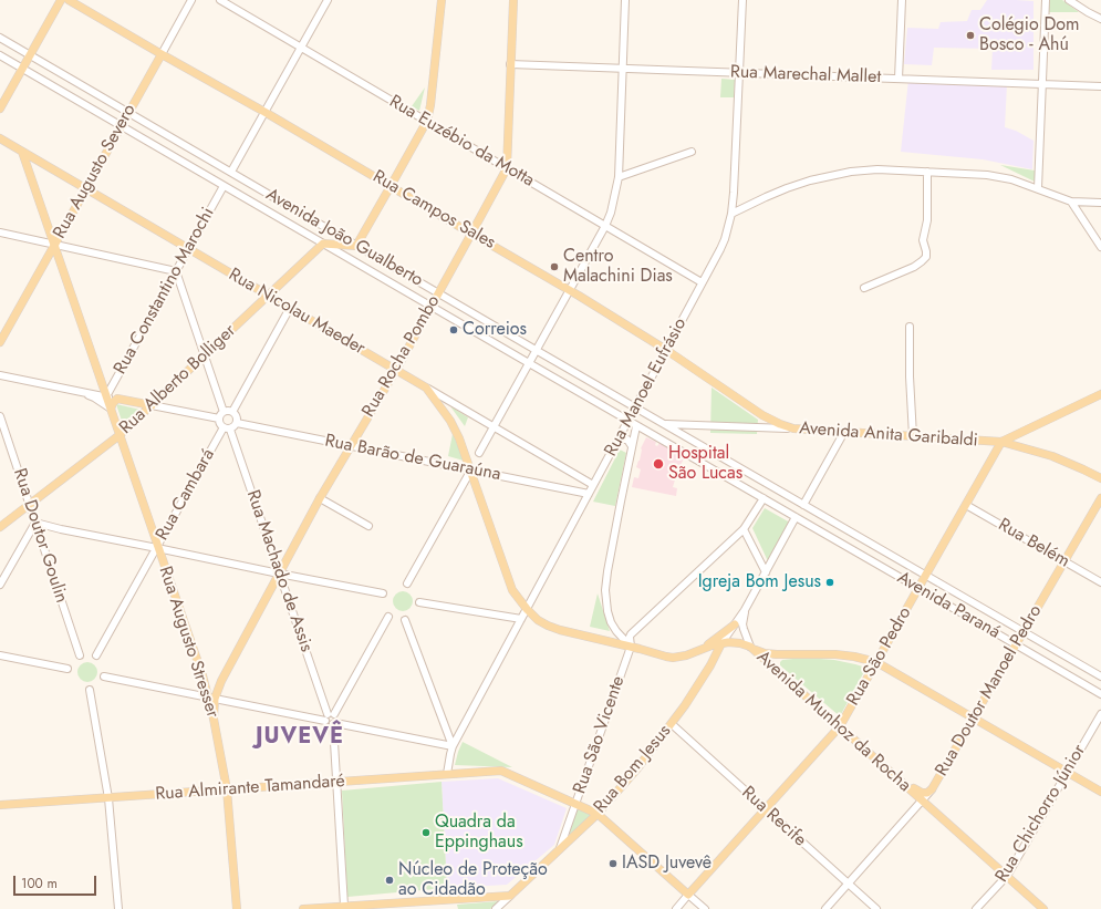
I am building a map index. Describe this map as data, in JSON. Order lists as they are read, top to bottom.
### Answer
{
  "streets": {
    "main road": [
      "Rua Augusto Severo",
      "Rua Campos Sales",
      "Rua Nicolau Maeder",
      "Rua Rocha Pombo",
      "Rua Alberto Bolliger",
      "Avenida Anita Garibaldi",
      "Rua Augusto Stresser",
      "Rua São Pedro",
      "Rua Doutor Manoel Pedro",
      "Avenida Munhoz da Rocha",
      "Rua Bom Jesus",
      "Rua Almirante Tamandaré"
    ],
    "street": [
      "Rua Marechal Mallet",
      "Rua Euzébio da Motta",
      "Avenida João Gualberto",
      "Rua Constantino Marochi",
      "Rua Manoel Eufrásio",
      "Rua Barão de Guaraúna",
      "Rua Cambará",
      "Rua Doutor Goulin",
      "Rua Belém",
      "Rua Machado de Assis",
      "Avenida Paraná",
      "Rua São Vicente",
      "Rua Chichorro Júnior",
      "Rua Recife"
    ]
  },
  "crossings": [
    ["Rua Marechal Mallet", "Rua Rocha Pombo"],
    ["Rua Marechal Mallet", "Rua Manoel Eufrásio"],
    ["Rua Euzébio da Motta", "Rua Rocha Pombo"],
    ["Rua Euzébio da Motta", "Rua Manoel Eufrásio"],
    ["Rua Augusto Severo", "Rua Campos Sales"],
    ["Rua Augusto Severo", "Avenida João Gualberto"],
    ["Rua Augusto Severo", "Rua Nicolau Maeder"],
    ["Rua Augusto Severo", "Rua Augusto Stresser"],
    ["Rua Campos Sales", "Rua Rocha Pombo"],
    ["Rua Campos Sales", "Rua Manoel Eufrásio"],
    ["Rua Campos Sales", "Avenida Anita Garibaldi"],
    ["Avenida João Gualberto", "Rua Constantino Marochi"],
    ["Avenida João Gualberto", "Rua Rocha Pombo"],
    ["Avenida João Gualberto", "Rua Alberto Bolliger"],
    ["Avenida João Gualberto", "Rua Manoel Eufrásio"],
    ["Avenida João Gualberto", "Avenida Anita Garibaldi"],
    ["Avenida João Gualberto", "Avenida Paraná"],
    ["Avenida João Gualberto", "Rua São Vicente"],
    ["Avenida João Gualberto", "Rua Bom Jesus"],
    ["Rua Constantino Marochi", "Rua Nicolau Maeder"],
    ["Rua Constantino Marochi", "Rua Augusto Stresser"],
    ["Rua Nicolau Maeder", "Rua Rocha Pombo"],
    ["Rua Nicolau Maeder", "Rua Alberto Bolliger"],
    ["Rua Nicolau Maeder", "Rua Manoel Eufrásio"],
    ["Rua Nicolau Maeder", "Rua Augusto Stresser"],
    ["Rua Nicolau Maeder", "Avenida Munhoz da Rocha"],
    ["Rua Rocha Pombo", "Rua Barão de Guaraúna"],
    ["Rua Rocha Pombo", "Rua Machado de Assis"],
    ["Rua Rocha Pombo", "Rua Augusto Stresser"],
    ["Rua Alberto Bolliger", "Rua Doutor Goulin"],
    ["Rua Alberto Bolliger", "Rua Augusto Stresser"],
    ["Rua Manoel Eufrásio", "Rua Barão de Guaraúna"],
    ["Rua Manoel Eufrásio", "Avenida Munhoz da Rocha"],
    ["Rua Manoel Eufrásio", "Rua Almirante Tamandaré"],
    ["Avenida Anita Garibaldi", "Rua São Pedro"],
    ["Rua Barão de Guaraúna", "Rua Cambará"],
    ["Rua Barão de Guaraúna", "Rua Machado de Assis"],
    ["Rua Barão de Guaraúna", "Avenida Munhoz da Rocha"],
    ["Rua Cambará", "Rua Machado de Assis"],
    ["Rua Cambará", "Rua Augusto Stresser"],
    ["Rua Belém", "Rua São Pedro"],
    ["Rua Belém", "Rua Doutor Manoel Pedro"],
    ["Avenida Paraná", "Rua São Pedro"],
    ["Avenida Paraná", "Rua Doutor Manoel Pedro"],
    ["Avenida Paraná", "Rua Bom Jesus"],
    ["Rua Augusto Stresser", "Rua Almirante Tamandaré"],
    ["Rua São Pedro", "Avenida Munhoz da Rocha"],
    ["Rua São Pedro", "Rua Recife"],
    ["Rua Doutor Manoel Pedro", "Avenida Munhoz da Rocha"],
    ["Rua Doutor Manoel Pedro", "Rua Recife"],
    ["Avenida Munhoz da Rocha", "Rua São Vicente"],
    ["Avenida Munhoz da Rocha", "Rua Bom Jesus"],
    ["Avenida Munhoz da Rocha", "Rua Chichorro Júnior"],
    ["Rua São Vicente", "Rua Bom Jesus"],
    ["Rua São Vicente", "Rua Almirante Tamandaré"],
    ["Rua Bom Jesus", "Rua Recife"]
  ],
  "districts": ["JUVEVÊ"],
  "places": [
    "Colégio Dom Bosco - Ahú",
    "Centro Malachini Dias",
    "Correios",
    "Hospital São Lucas",
    "Igreja Bom Jesus",
    "Quadra da Eppinghaus",
    "IASD Juvevê",
    "Núcleo de Proteção ao Cidadão"
  ],
  "scale_bar": "100 m"
}
